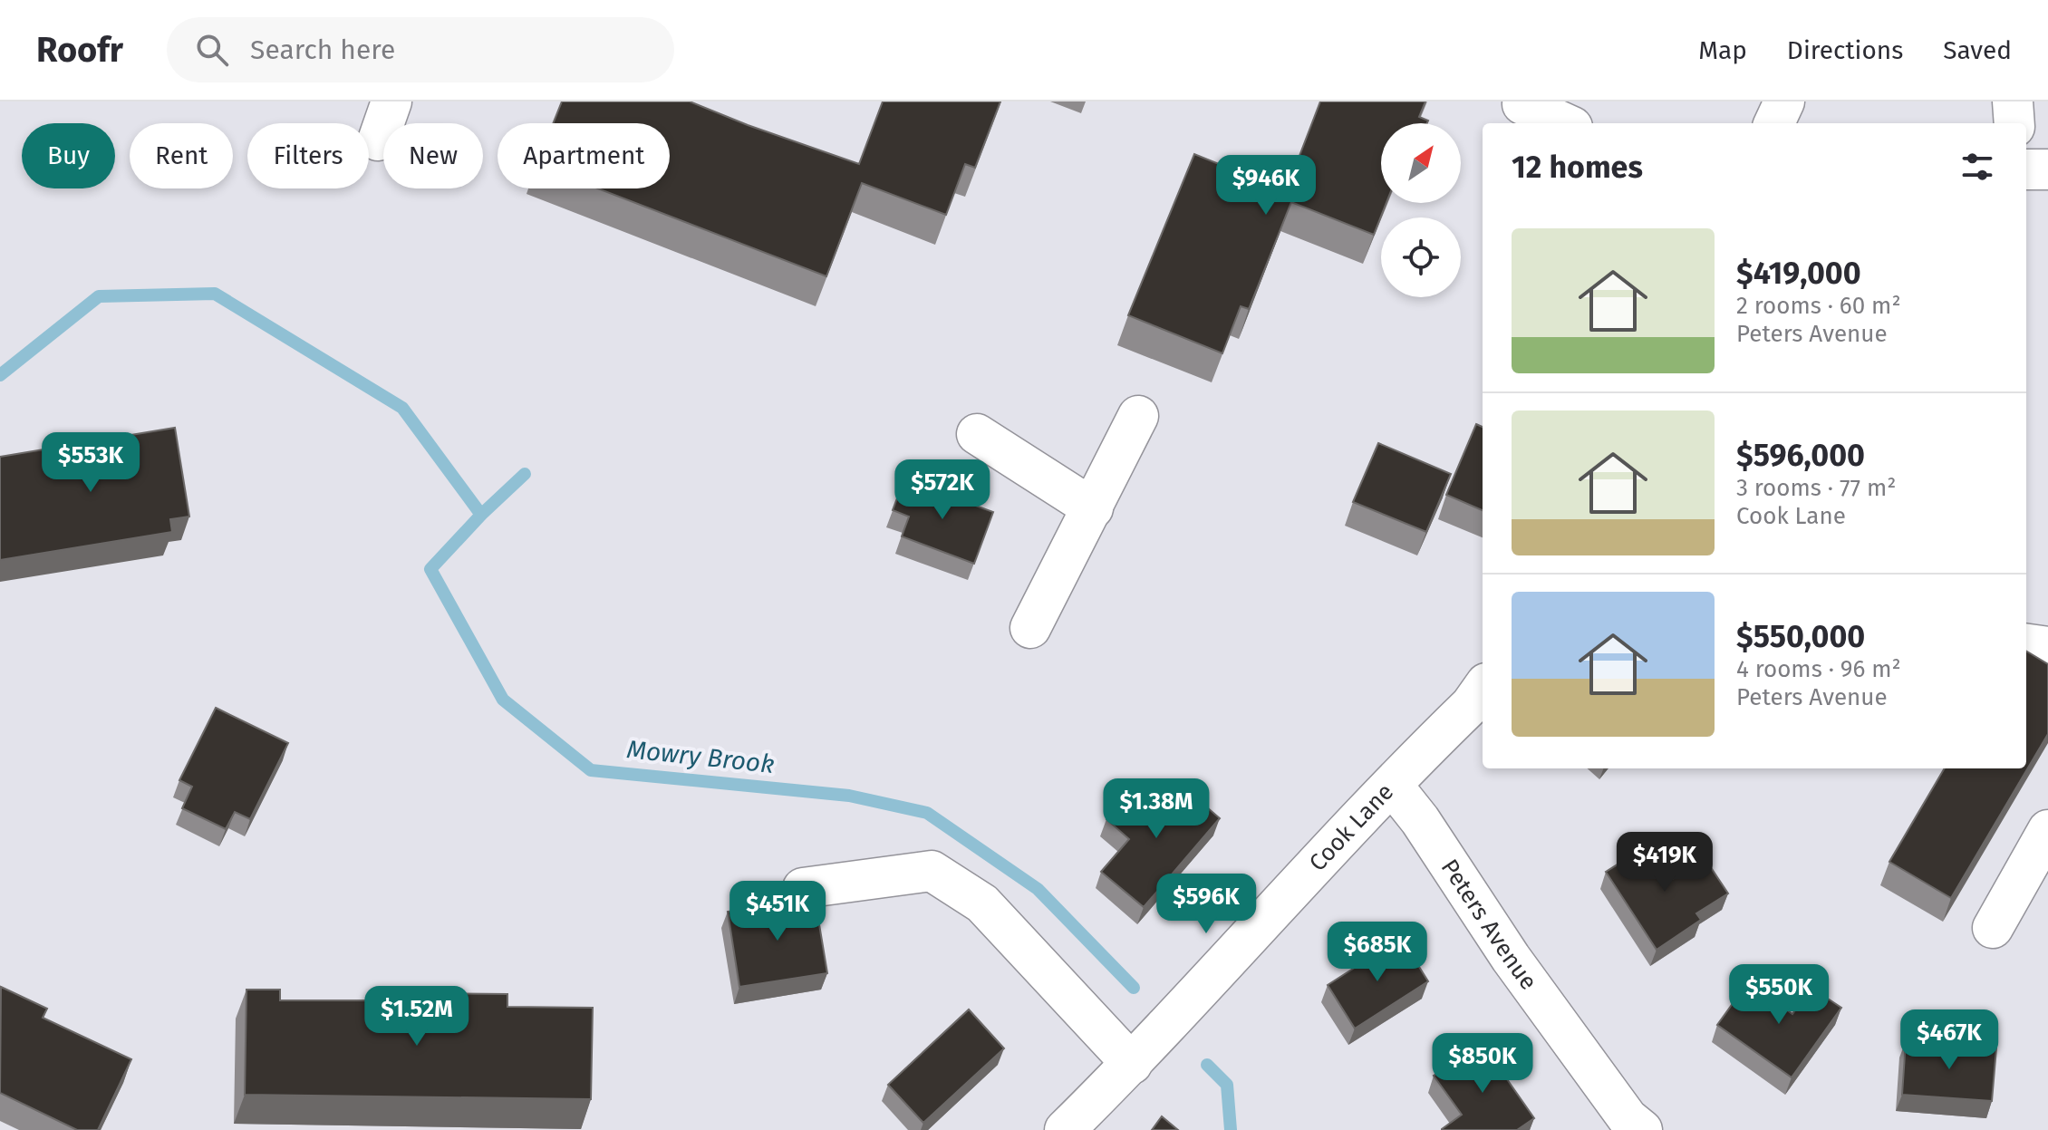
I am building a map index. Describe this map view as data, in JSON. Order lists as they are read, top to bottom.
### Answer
{
  "streets": {
    "street": ["Cook Lane", "Peters Avenue"]
  },
  "crossings": [
    ["Cook Lane", "Peters Avenue"]
  ],
  "water": ["Mowry Brook"],
  "north": "top right",
  "page": {
    "header": "Roofr",
    "search": "Search here",
    "nav": ["Map", "Directions", "Saved"],
    "chip": [
      "Buy",
      "Rent",
      "Filters",
      "New",
      "Apartment"
    ],
    "heading": "12 homes",
    "price": [
      "$946K",
      "$553K",
      "$572K",
      "$1.38M",
      "$419K",
      "$596K",
      "$451K",
      "$685K",
      "$550K",
      "$1.52M",
      "$467K",
      "$850K"
    ],
    "list": [
      {
        "name": "$419,000",
        "note": "2 rooms · 60 m² · Peters Avenue"
      },
      {
        "name": "$596,000",
        "note": "3 rooms · 77 m² · Cook Lane"
      },
      {
        "name": "$550,000",
        "note": "4 rooms · 96 m² · Peters Avenue"
      }
    ]
  }
}
